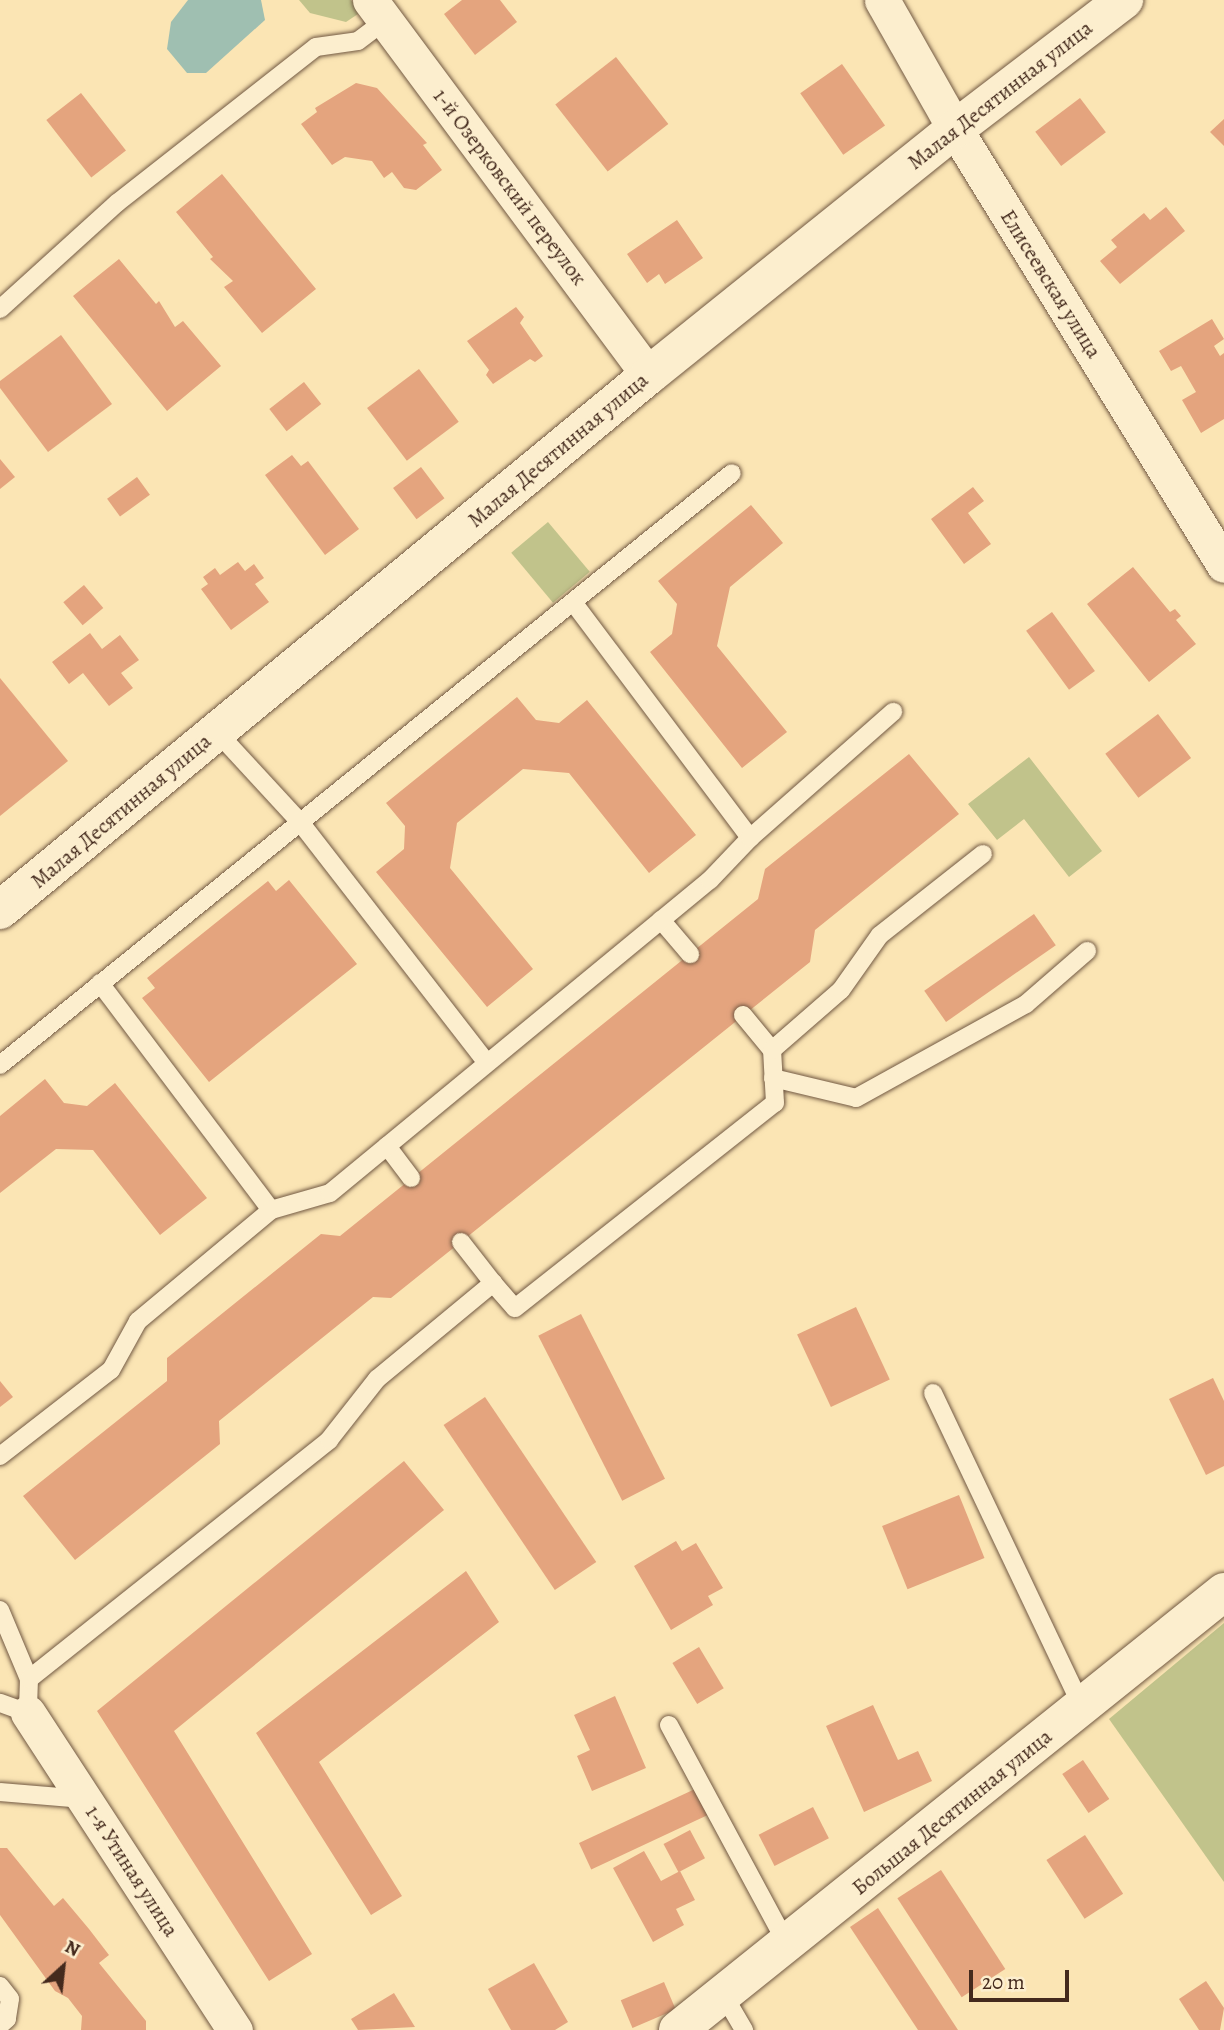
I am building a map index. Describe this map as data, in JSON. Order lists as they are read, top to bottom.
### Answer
{
  "streets": {
    "street": [
      "Малая Десятинная улица",
      "1-й Озерковский переулок",
      "Елисеевская улица",
      "Большая Десятинная улица",
      "1-я Утиная улица"
    ]
  },
  "crossings": [
    ["Малая Десятинная улица", "1-й Озерковский переулок"],
    ["Малая Десятинная улица", "Елисеевская улица"]
  ],
  "scale_bar": "20 m",
  "north": "top right"
}
